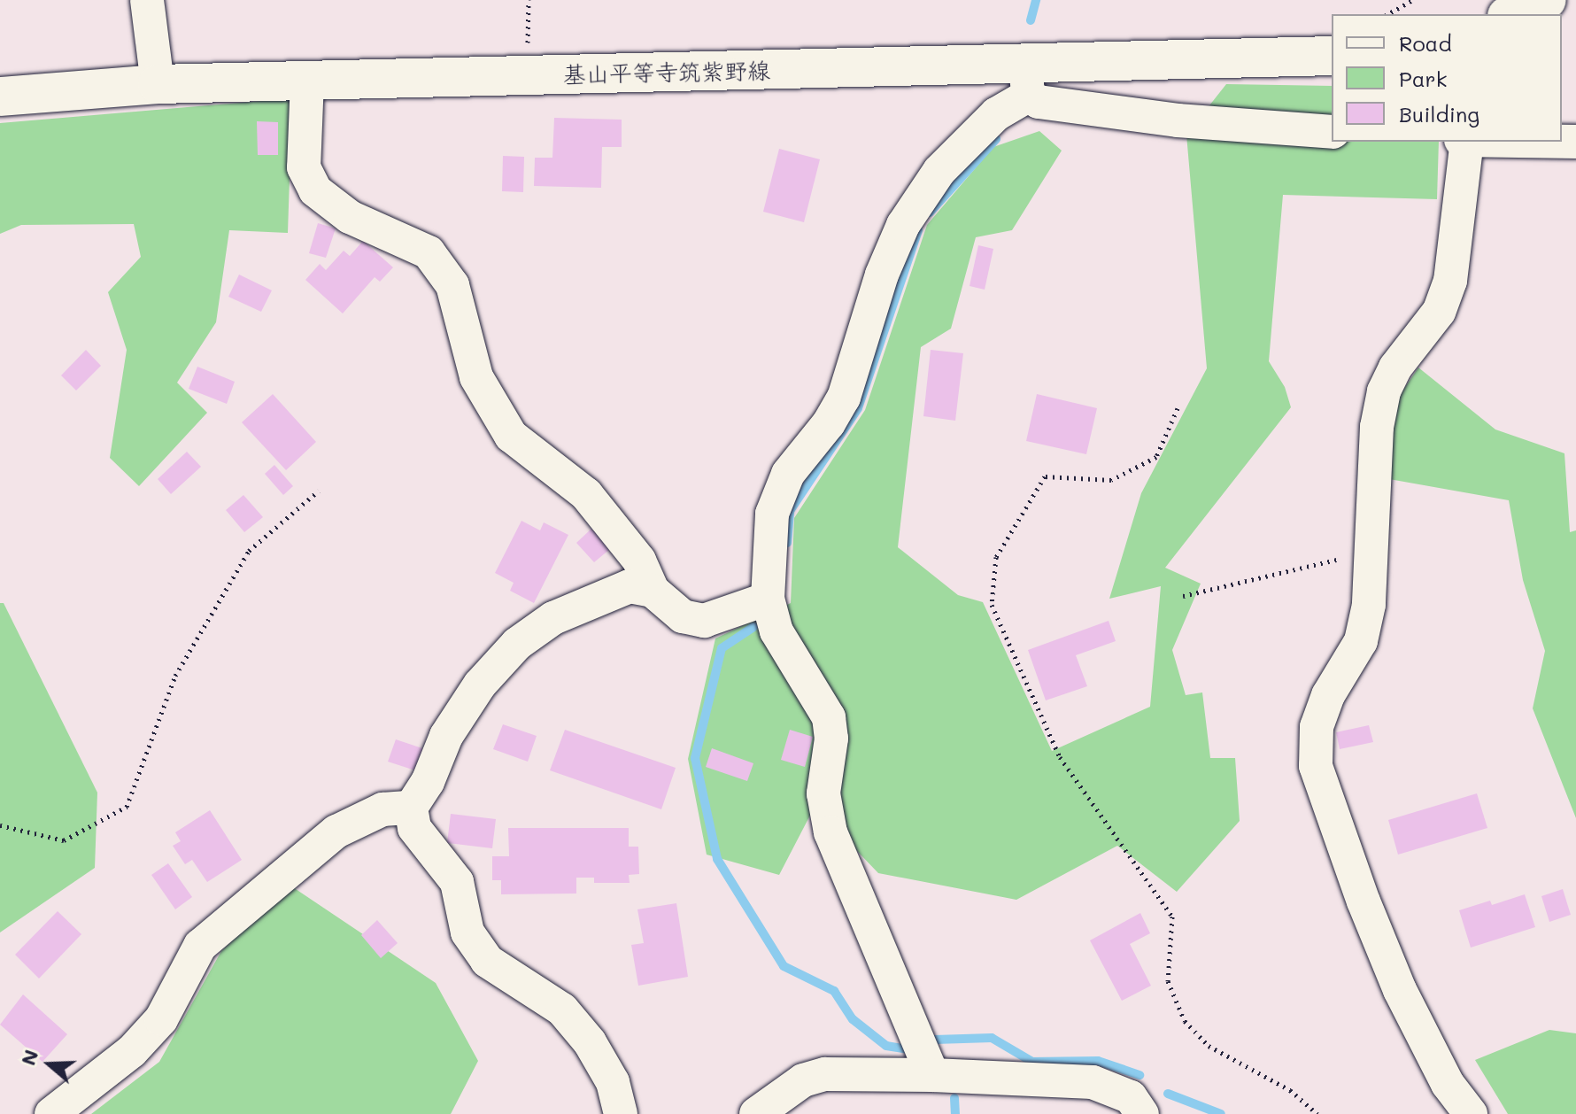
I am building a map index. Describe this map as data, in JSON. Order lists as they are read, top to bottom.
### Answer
{
  "streets": {
    "main road": ["基山平等寺筑紫野線"]
  },
  "legend": ["Road", "Park", "Building"],
  "north": "left"
}
